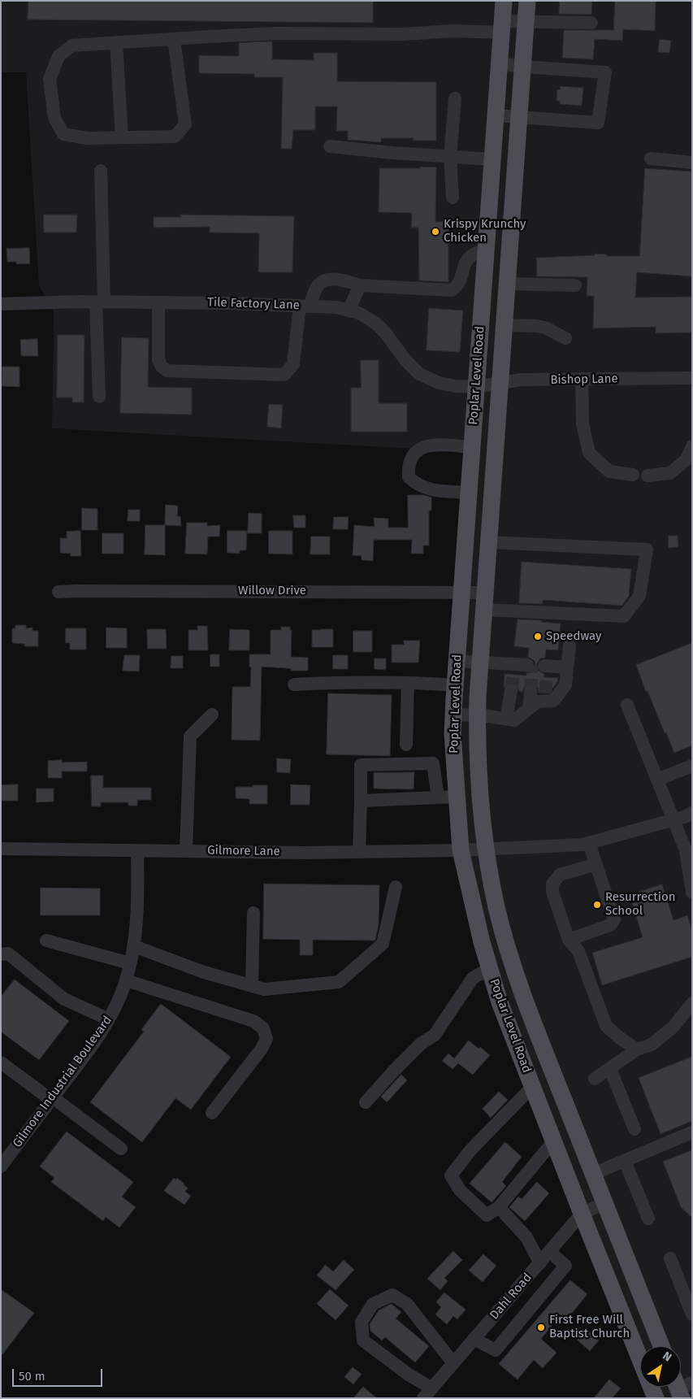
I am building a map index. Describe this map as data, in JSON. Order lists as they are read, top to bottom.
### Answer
{
  "streets": {
    "main road": ["Poplar Level Road"],
    "street": [
      "Tile Factory Lane",
      "Bishop Lane",
      "Willow Drive",
      "Gilmore Lane",
      "Gilmore Industrial Boulevard",
      "Dahl Road"
    ]
  },
  "crossings": [
    ["Tile Factory Lane", "Poplar Level Road"],
    ["Tile Factory Lane", "Bishop Lane"],
    ["Poplar Level Road", "Bishop Lane"],
    ["Poplar Level Road", "Willow Drive"],
    ["Poplar Level Road", "Gilmore Lane"],
    ["Poplar Level Road", "Dahl Road"],
    ["Gilmore Lane", "Gilmore Industrial Boulevard"]
  ],
  "places": [
    "Krispy Krunchy Chicken",
    "Speedway",
    "Resurrection School",
    "First Free Will Baptist Church"
  ],
  "scale_bar": "50 m",
  "north": "top right"
}
